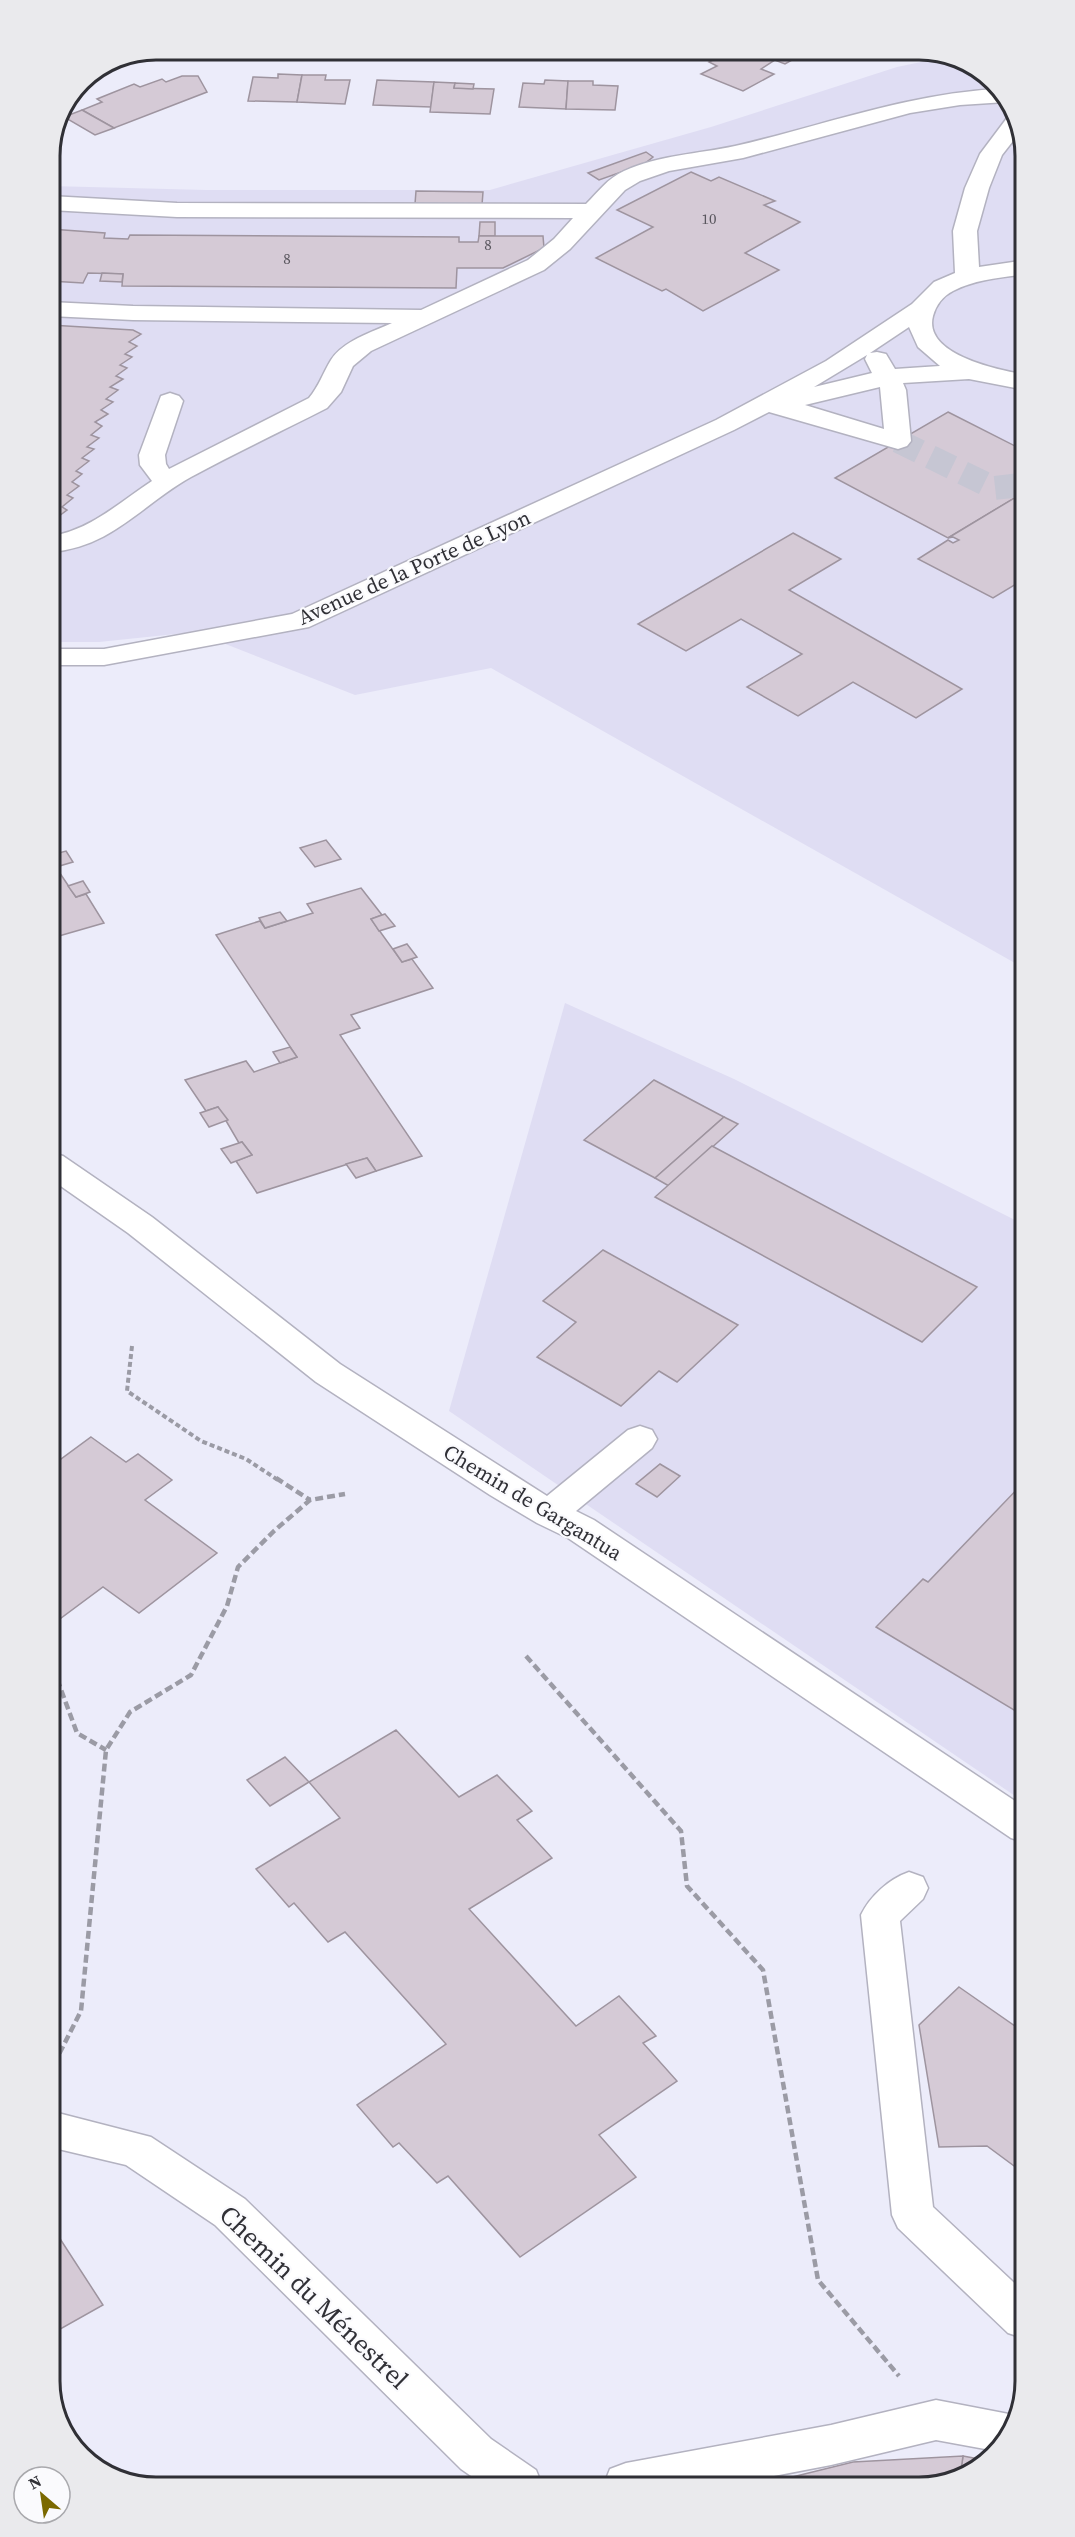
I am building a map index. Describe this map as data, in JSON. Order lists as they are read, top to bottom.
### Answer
{
  "streets": {
    "street": ["Avenue de la Porte de Lyon", "Chemin de Gargantua", "Chemin du Ménestrel"]
  },
  "house_numbers": ["10", "8", "8"],
  "north": "top left"
}
